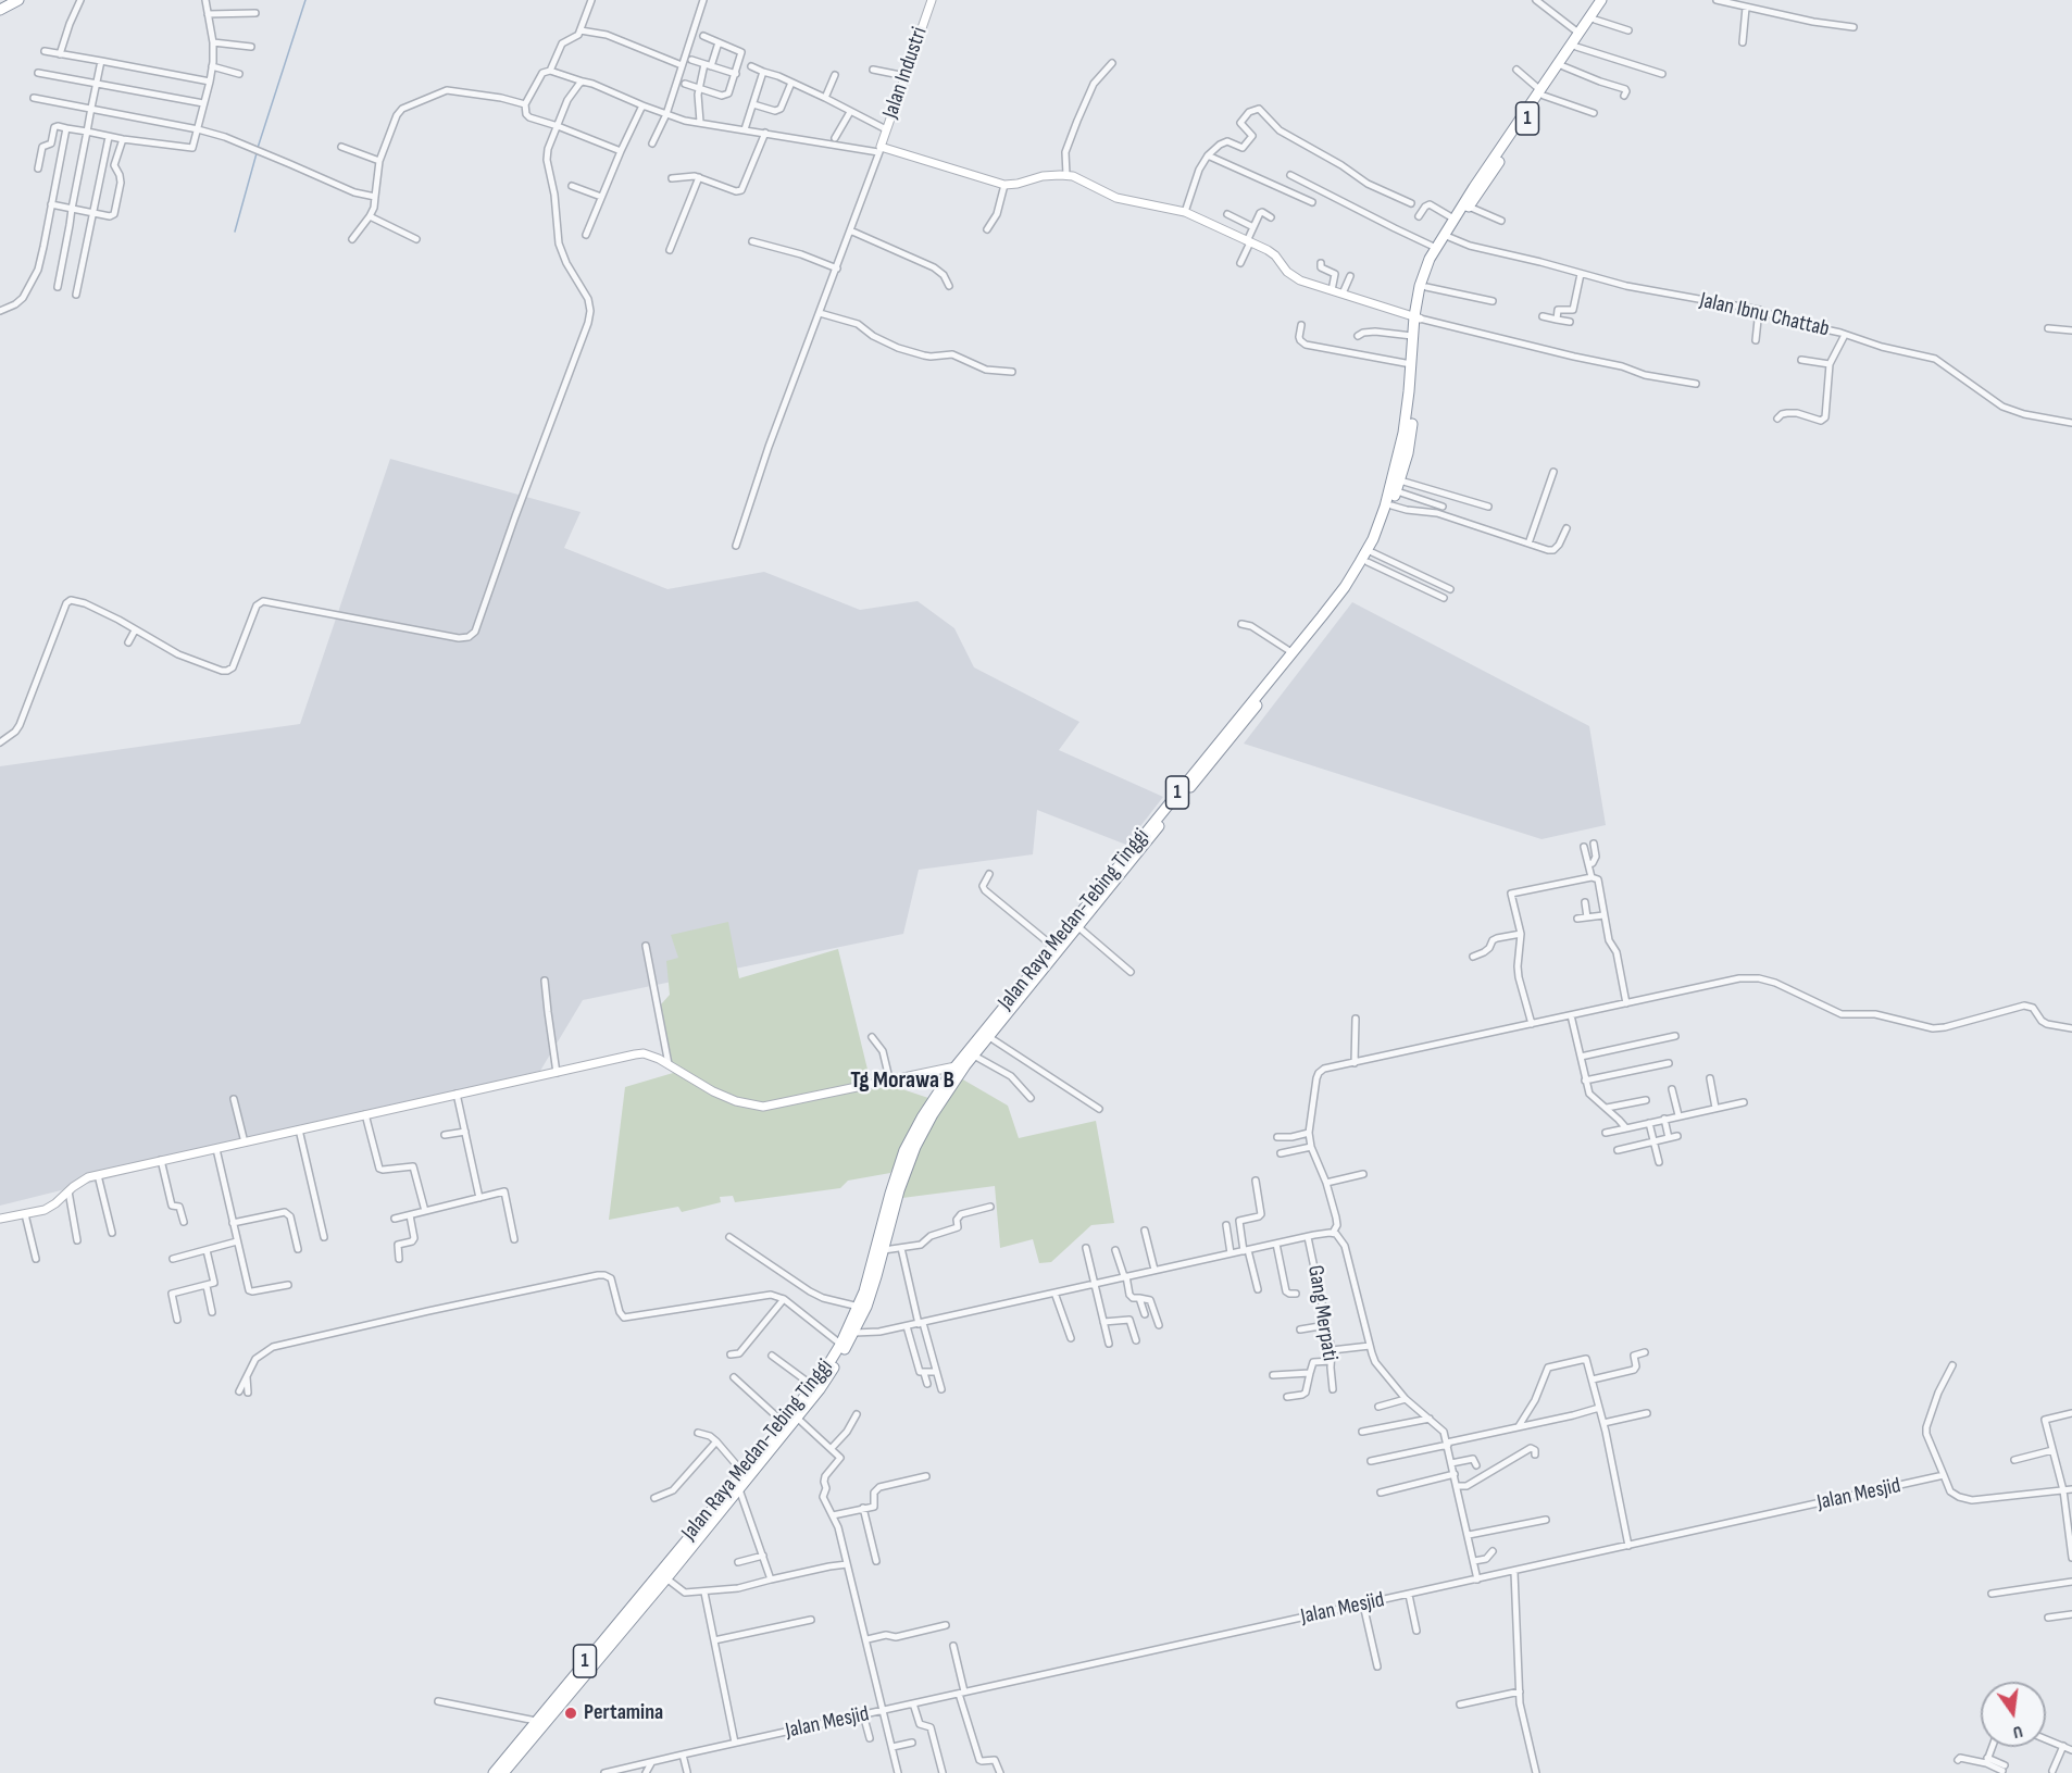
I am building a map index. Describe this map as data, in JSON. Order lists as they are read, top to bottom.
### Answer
{
  "streets": {
    "highway": ["1", "Jalan Raya Medan-Tebing Tinggi"],
    "street": [
      "Jalan Industri",
      "Jalan Ibnu Chattab",
      "Gang Merpati",
      "Jalan Mesjid"
    ]
  },
  "crossings": [
    ["Jalan Ibnu Chattab", "Jalan Raya Medan-Tebing Tinggi"]
  ],
  "districts": ["Tg Morawa B"],
  "places": ["Pertamina"],
  "north": "bottom"
}
